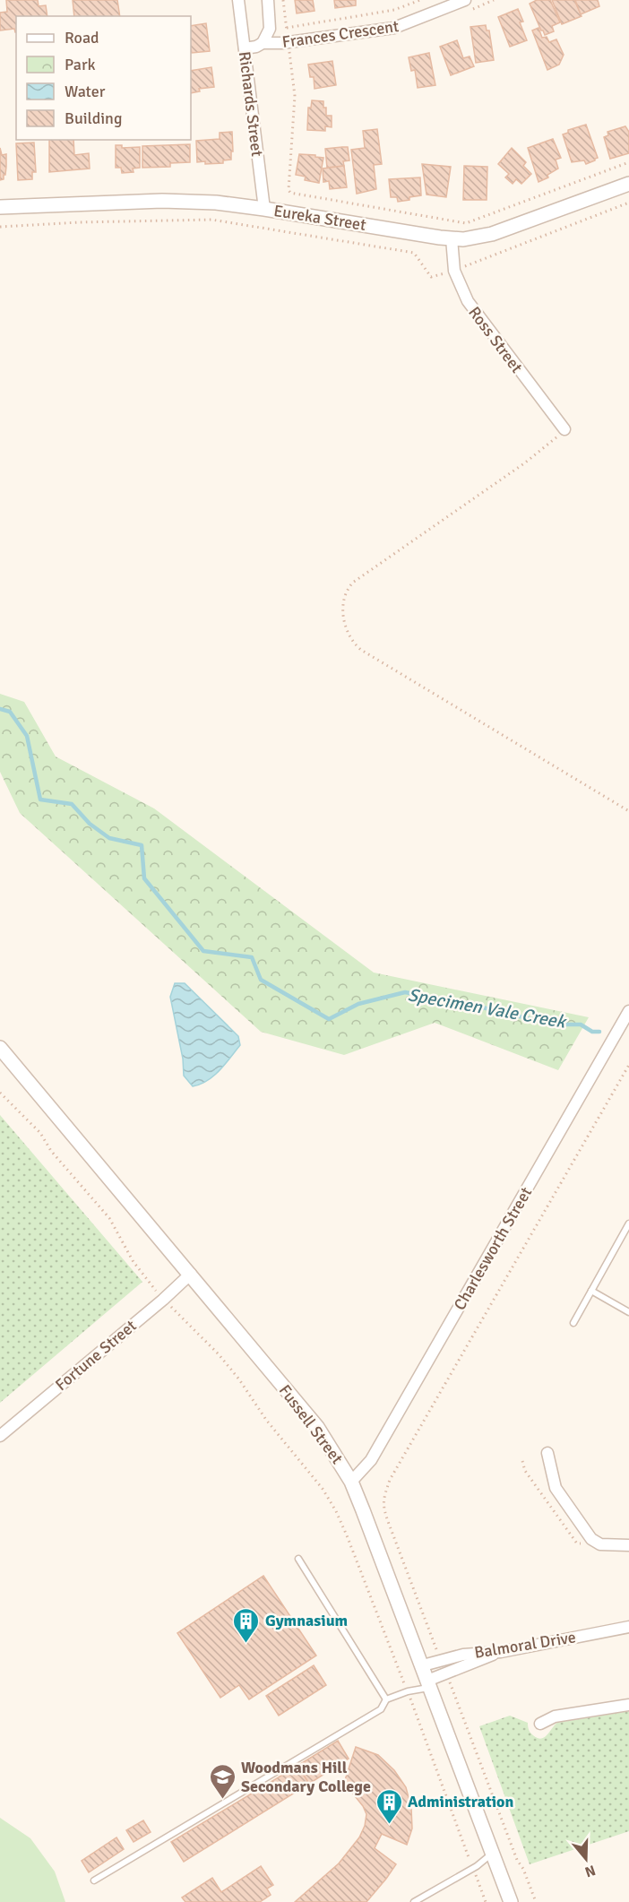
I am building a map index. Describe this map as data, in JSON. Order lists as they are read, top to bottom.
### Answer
{
  "streets": {
    "street": [
      "Frances Crescent",
      "Richards Street",
      "Eureka Street",
      "Ross Street",
      "Charlesworth Street",
      "Fortune Street",
      "Fussell Street",
      "Balmoral Drive"
    ]
  },
  "crossings": [
    ["Frances Crescent", "Richards Street"],
    ["Richards Street", "Eureka Street"],
    ["Eureka Street", "Ross Street"],
    ["Charlesworth Street", "Fussell Street"],
    ["Fortune Street", "Fussell Street"],
    ["Fussell Street", "Balmoral Drive"]
  ],
  "water": ["Specimen Vale Creek"],
  "places": {
    "building": ["Gymnasium", "Administration"],
    "school or university": ["Woodmans Hill Secondary College"]
  },
  "legend": [
    "Road",
    "Park",
    "Water",
    "Building"
  ],
  "north": "bottom"
}
